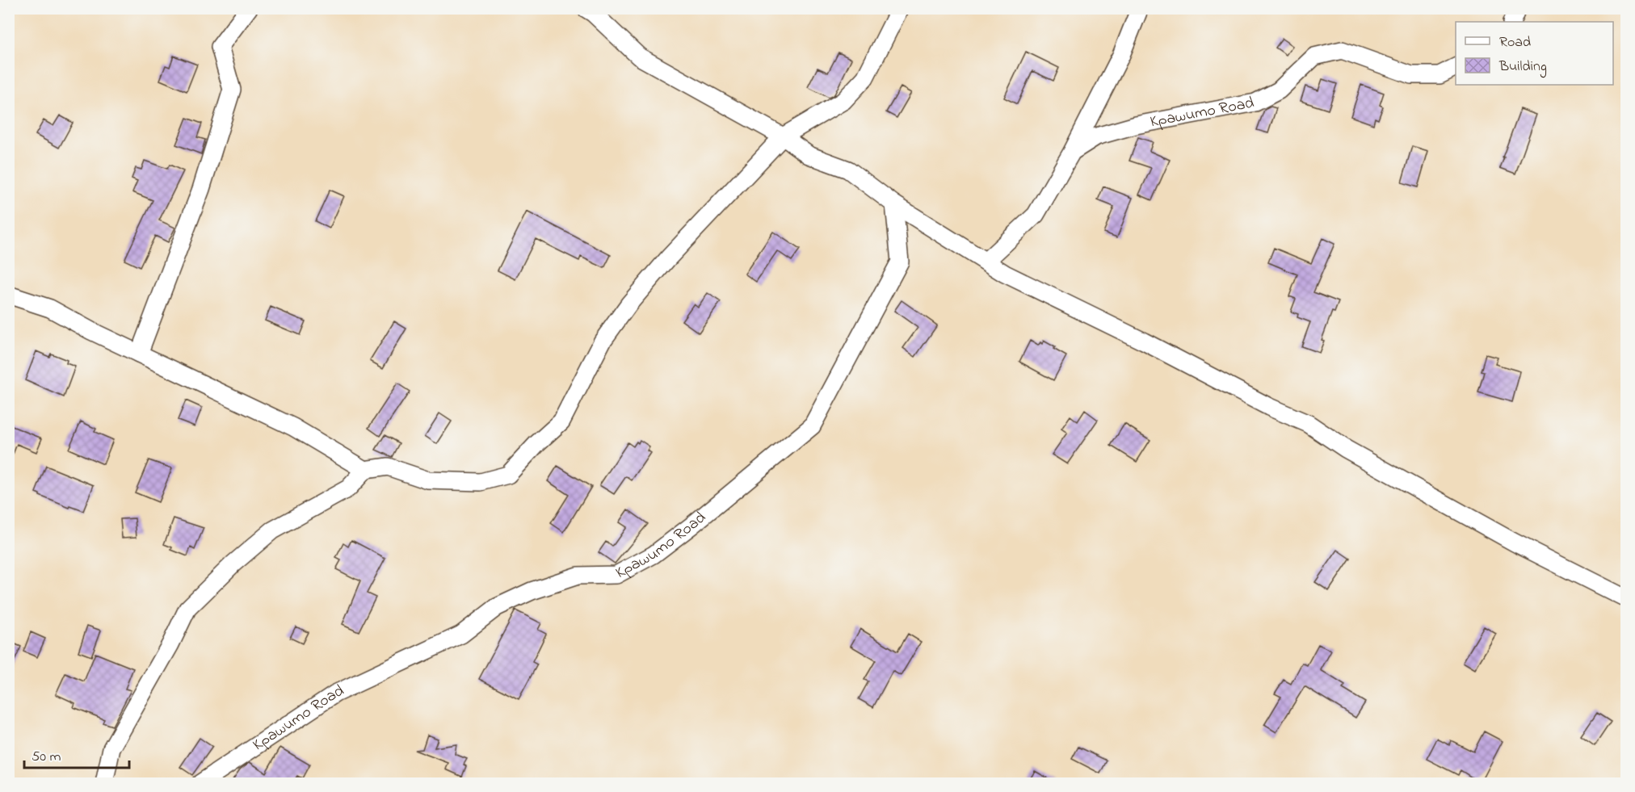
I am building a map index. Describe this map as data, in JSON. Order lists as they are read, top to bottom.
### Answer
{
  "streets": {
    "street": ["Kpawumo Road"]
  },
  "legend": ["Road", "Building"],
  "scale_bar": "50 m"
}
